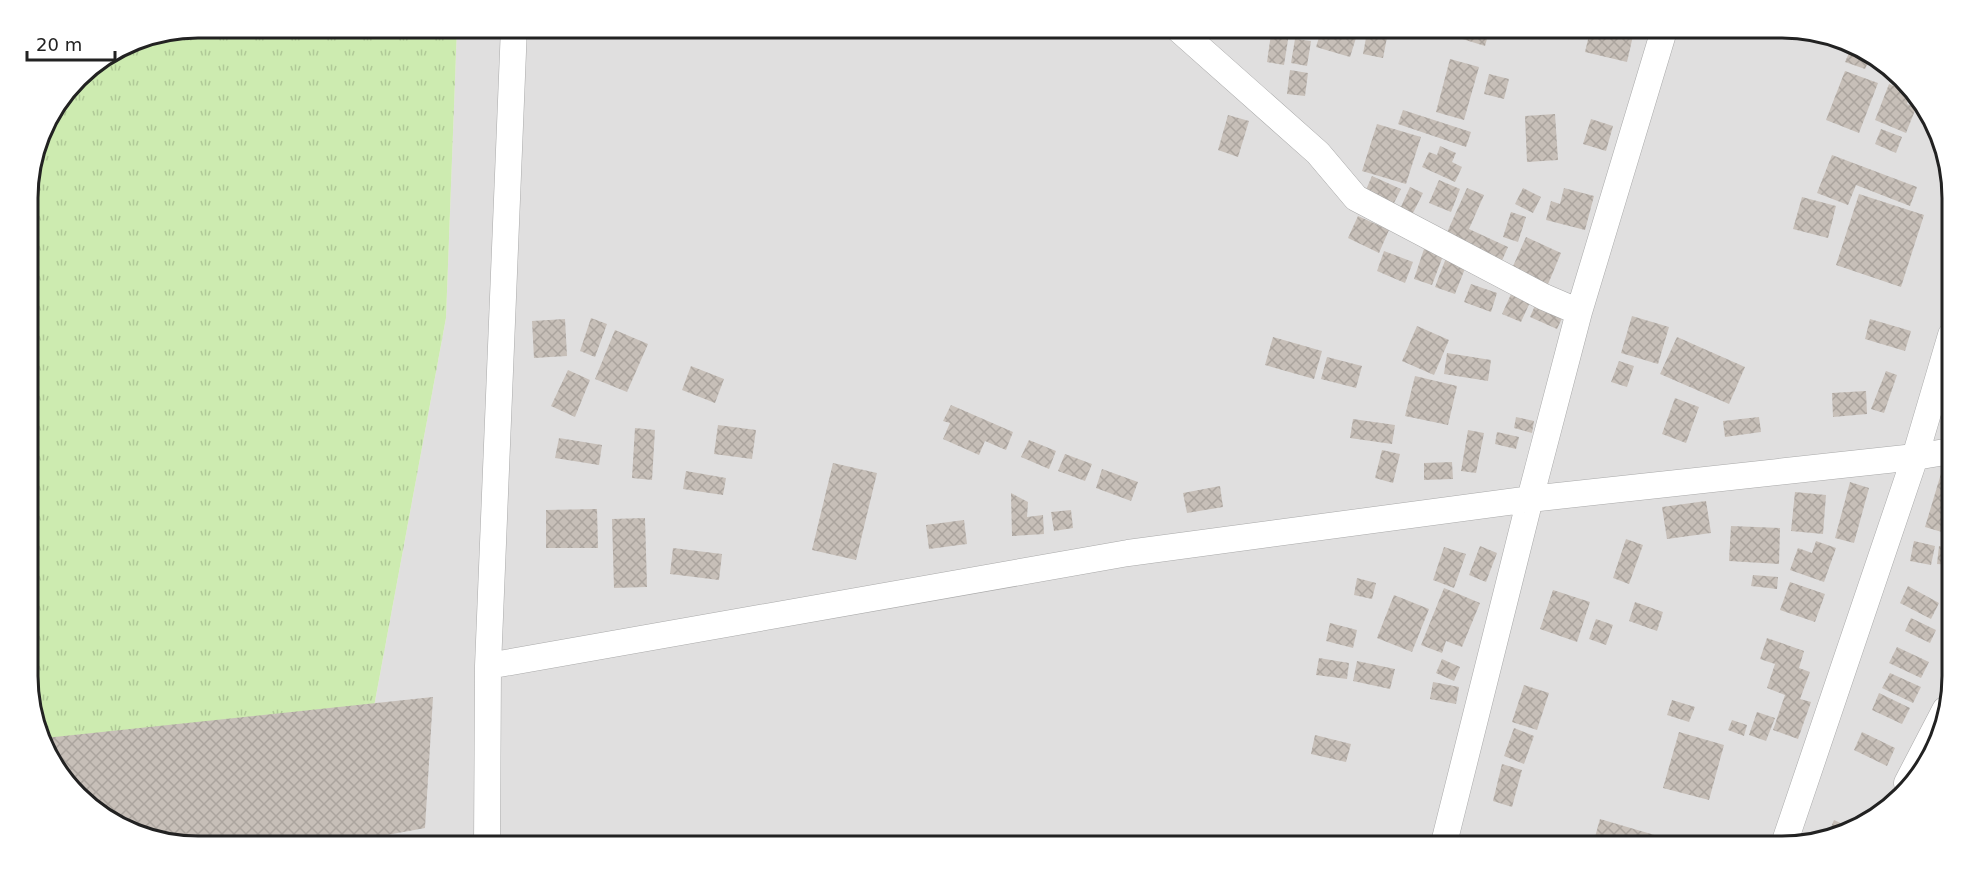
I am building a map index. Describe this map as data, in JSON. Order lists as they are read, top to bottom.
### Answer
{
  "scale_bar": "20 m"
}
